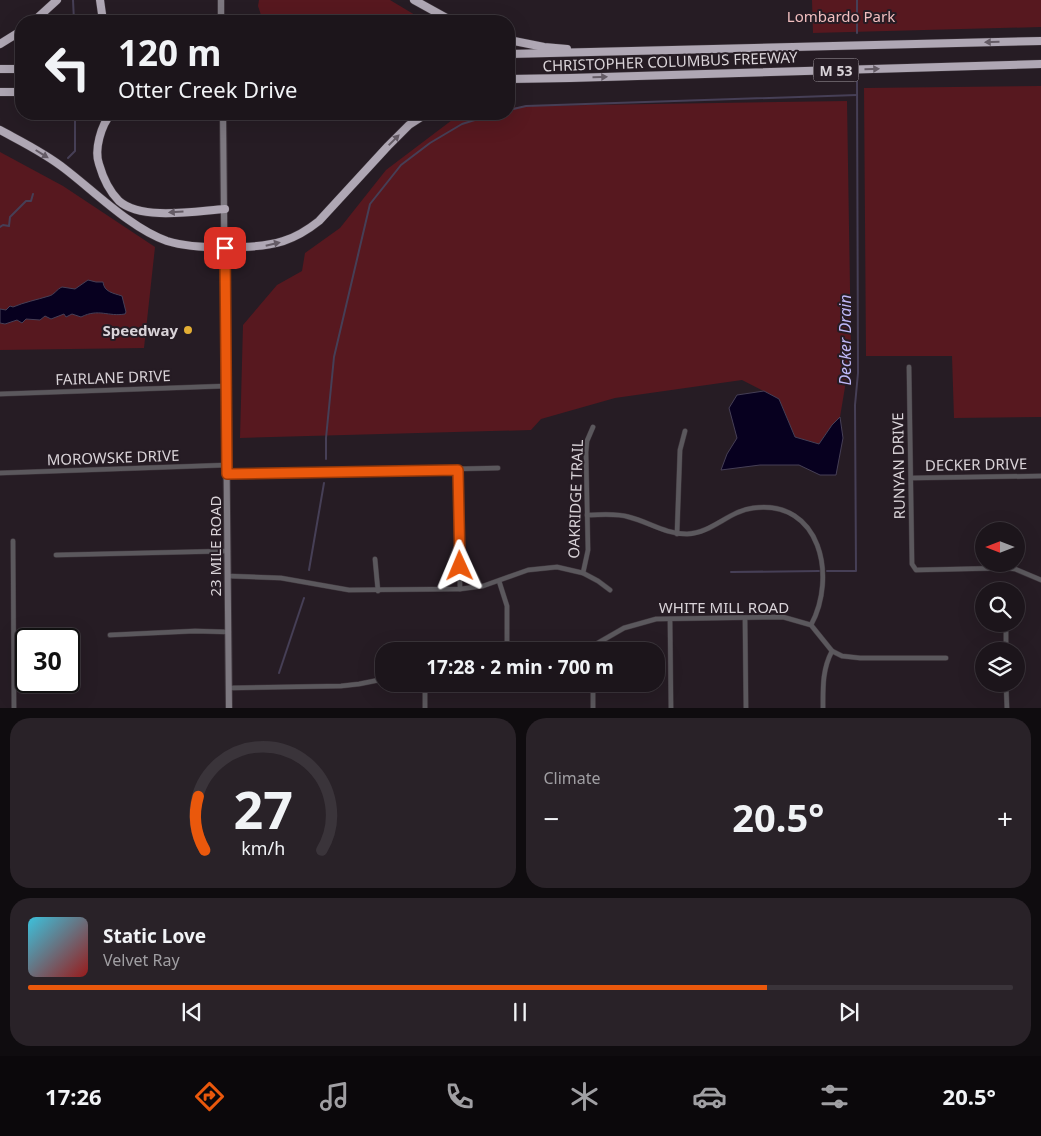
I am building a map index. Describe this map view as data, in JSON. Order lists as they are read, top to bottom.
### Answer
{
  "streets": {
    "highway": ["CHRISTOPHER COLUMBUS FREEWAY", "M 53"],
    "main road": ["23 MILE ROAD"],
    "street": [
      "FAIRLANE DRIVE",
      "MOROWSKE DRIVE",
      "DECKER DRIVE",
      "RUNYAN DRIVE",
      "OAKRIDGE TRAIL",
      "WHITE MILL ROAD"
    ]
  },
  "crossings": [
    ["FAIRLANE DRIVE", "23 MILE ROAD"],
    ["MOROWSKE DRIVE", "23 MILE ROAD"],
    ["DECKER DRIVE", "RUNYAN DRIVE"]
  ],
  "water": ["Decker Drain"],
  "parks": ["Lombardo Park"],
  "places": ["Speedway"],
  "north": "left",
  "page": {
    "turn": ["120 m", "Otter Creek Drive"],
    "limit": "30",
    "trip": "17:28 · 2 min · 700 m",
    "tile": "Climate",
    "heat": ["−", "20.5°", "+"],
    "song": ["Static Love", "Velvet Ray"],
    "tabs": ["17:26", "20.5°"],
    "gauge": ["27", "km/h"]
  }
}
